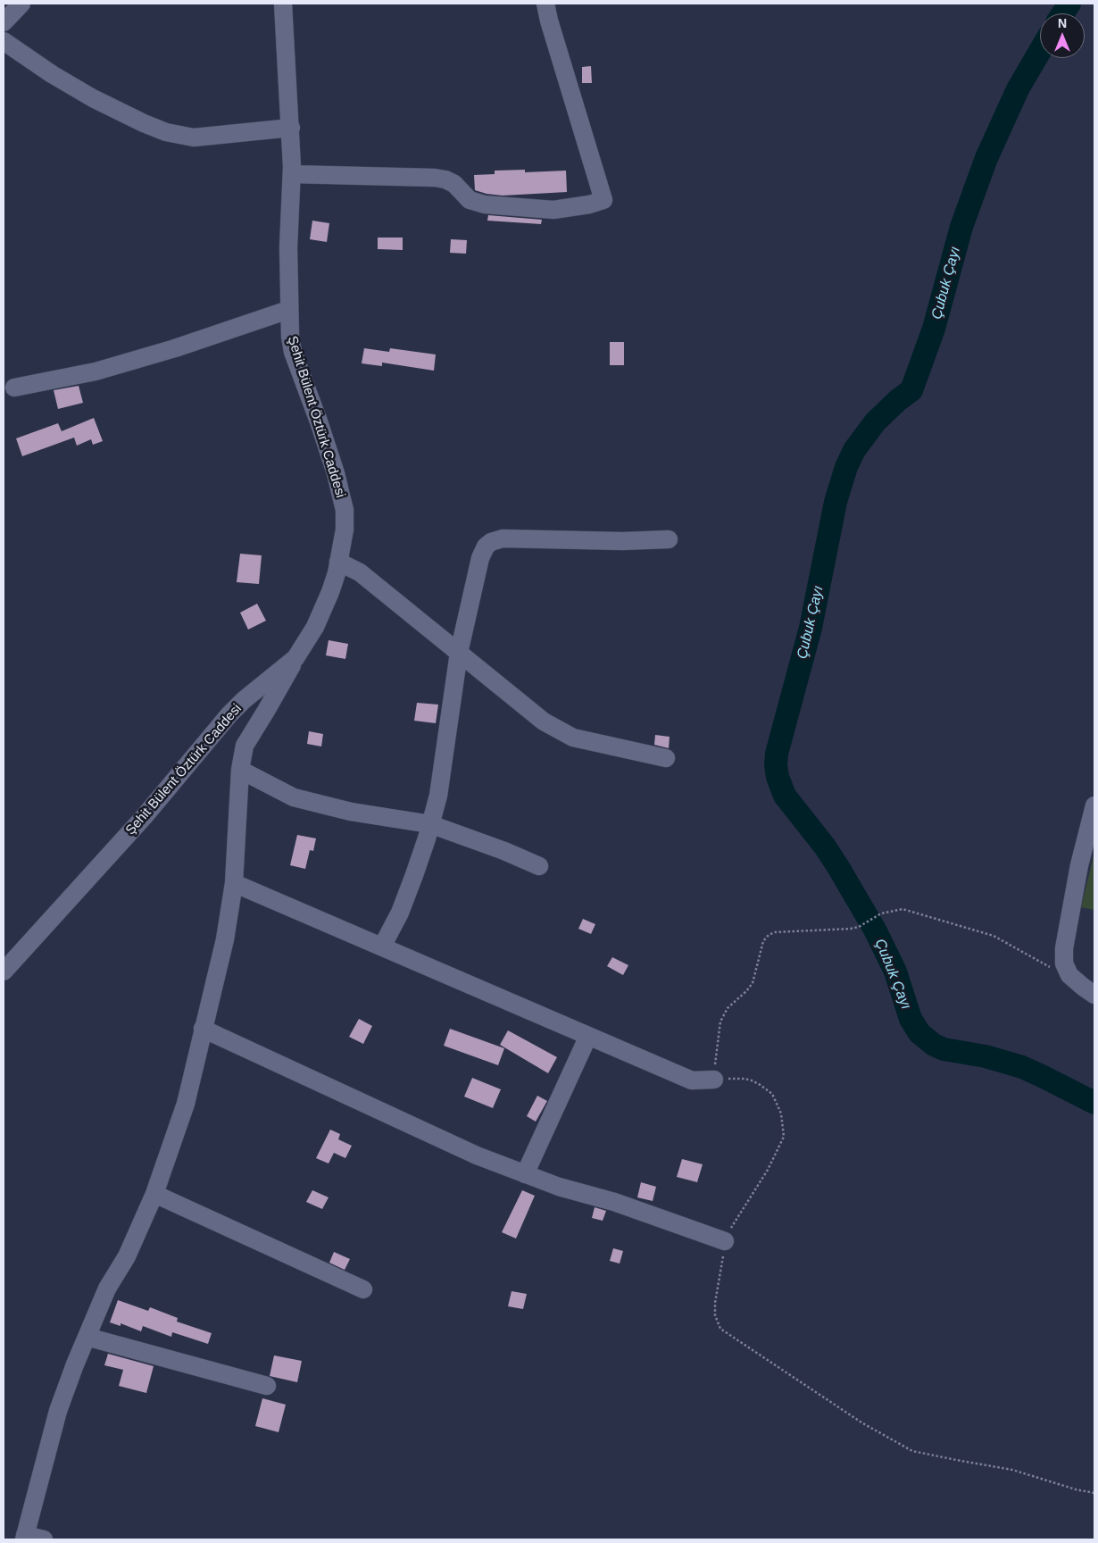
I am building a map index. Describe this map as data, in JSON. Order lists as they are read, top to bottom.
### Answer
{
  "streets": {
    "street": ["Şehit Bülent Öztürk Caddesi"]
  },
  "water": ["Çubuk Çayı"],
  "north": "top"
}
